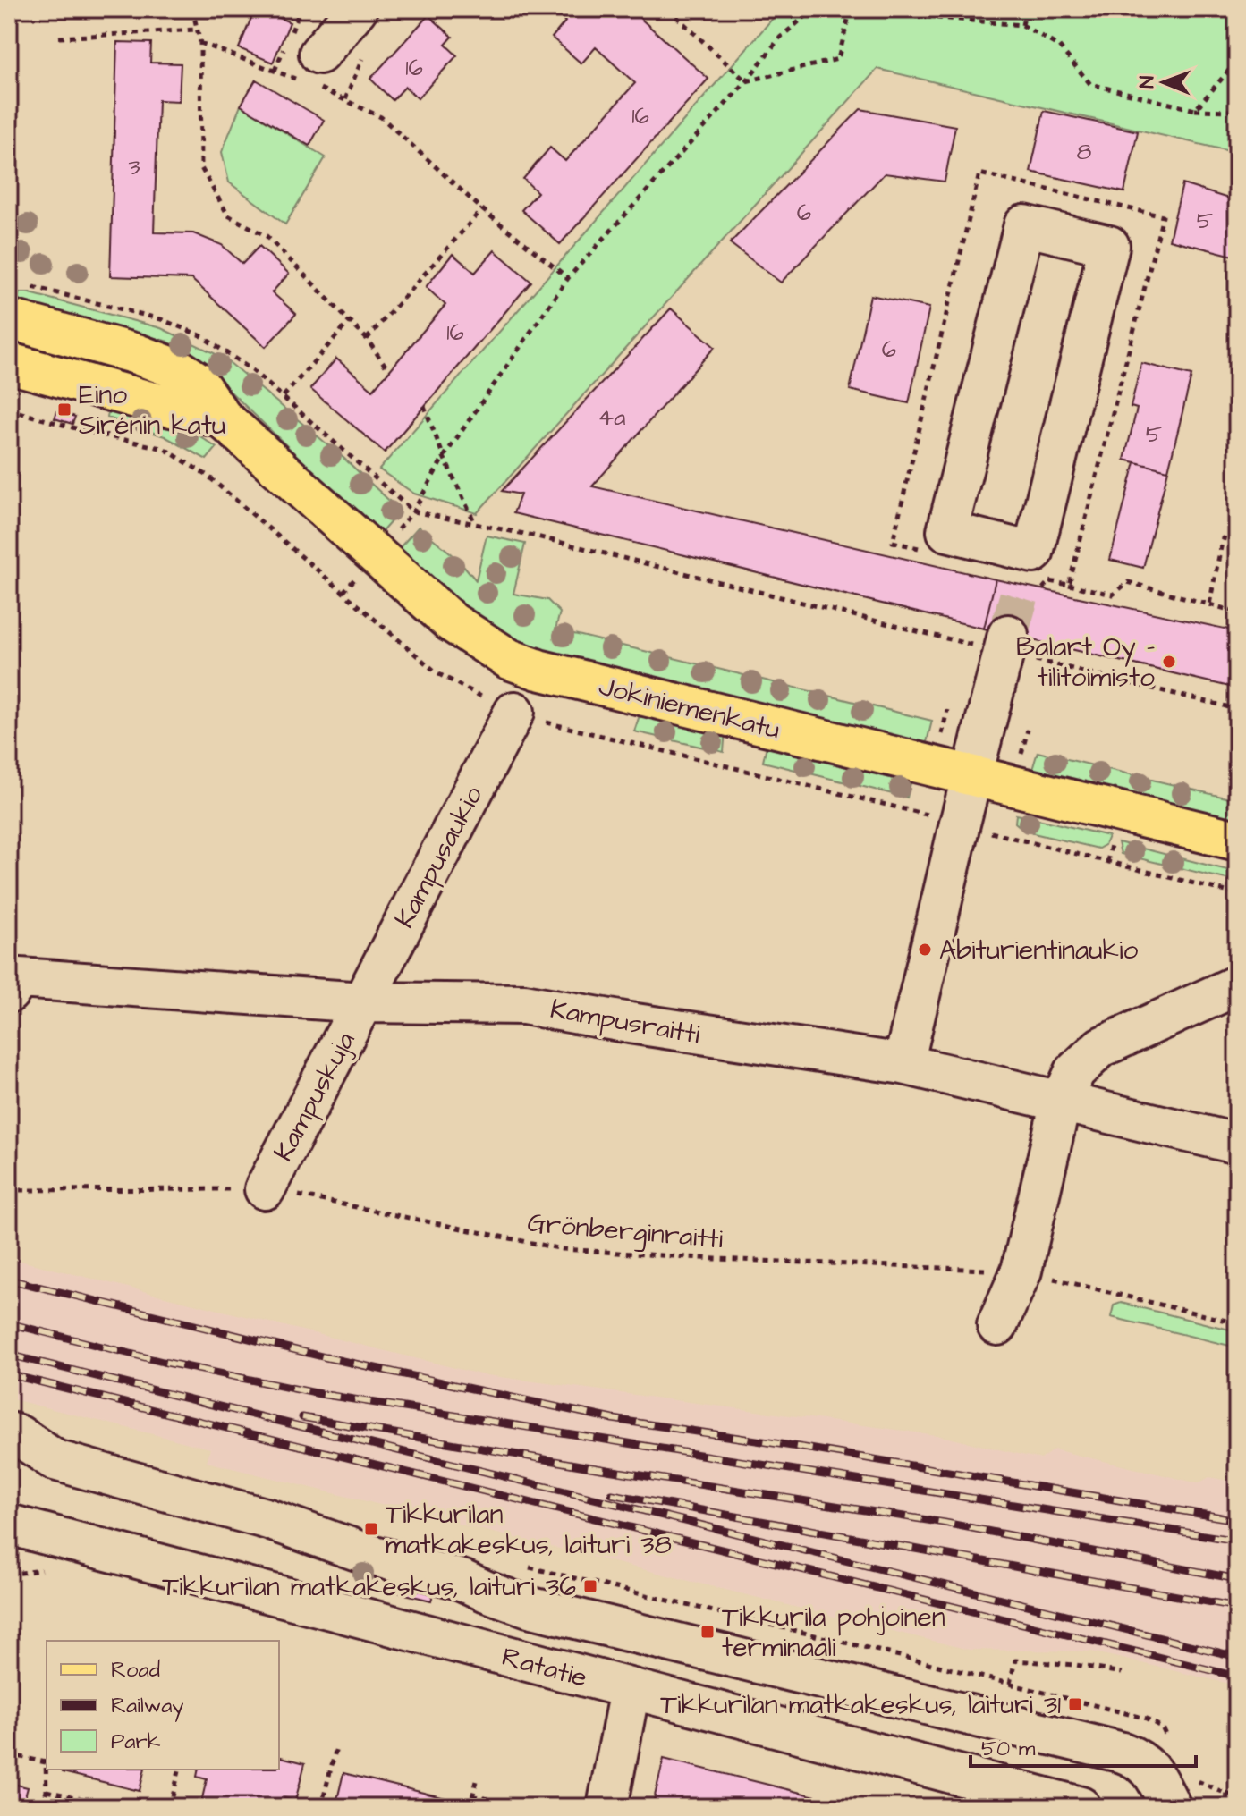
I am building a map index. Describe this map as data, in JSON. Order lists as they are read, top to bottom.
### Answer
{
  "streets": {
    "main road": ["Jokiniemenkatu"],
    "street": [
      "Kampusaukio",
      "Kampusraitti",
      "Kampuskuja",
      "Ratatie"
    ],
    "path": ["Grönberginraitti"]
  },
  "crossings": [
    ["Kampusaukio", "Kampusraitti"],
    ["Kampusaukio", "Kampuskuja"],
    ["Kampusraitti", "Kampuskuja"],
    ["Kampuskuja", "Grönberginraitti"]
  ],
  "places": {
    "transit": [
      "Eino Sirénin katu",
      "Tikkurilan matkakeskus, laituri 38",
      "Tikkurilan matkakeskus, laituri 36",
      "Tikkurila pohjoinen terminaali",
      "Tikkurilan matkakeskus, laituri 31"
    ],
    "other": ["Balart Oy - tilitoimisto", "Abiturientinaukio"]
  },
  "house_numbers": [
    "16",
    "16",
    "8",
    "3",
    "6",
    "5",
    "16",
    "6",
    "4a",
    "5"
  ],
  "legend": ["Road", "Railway", "Park"],
  "scale_bar": "50 m",
  "north": "left"
}
